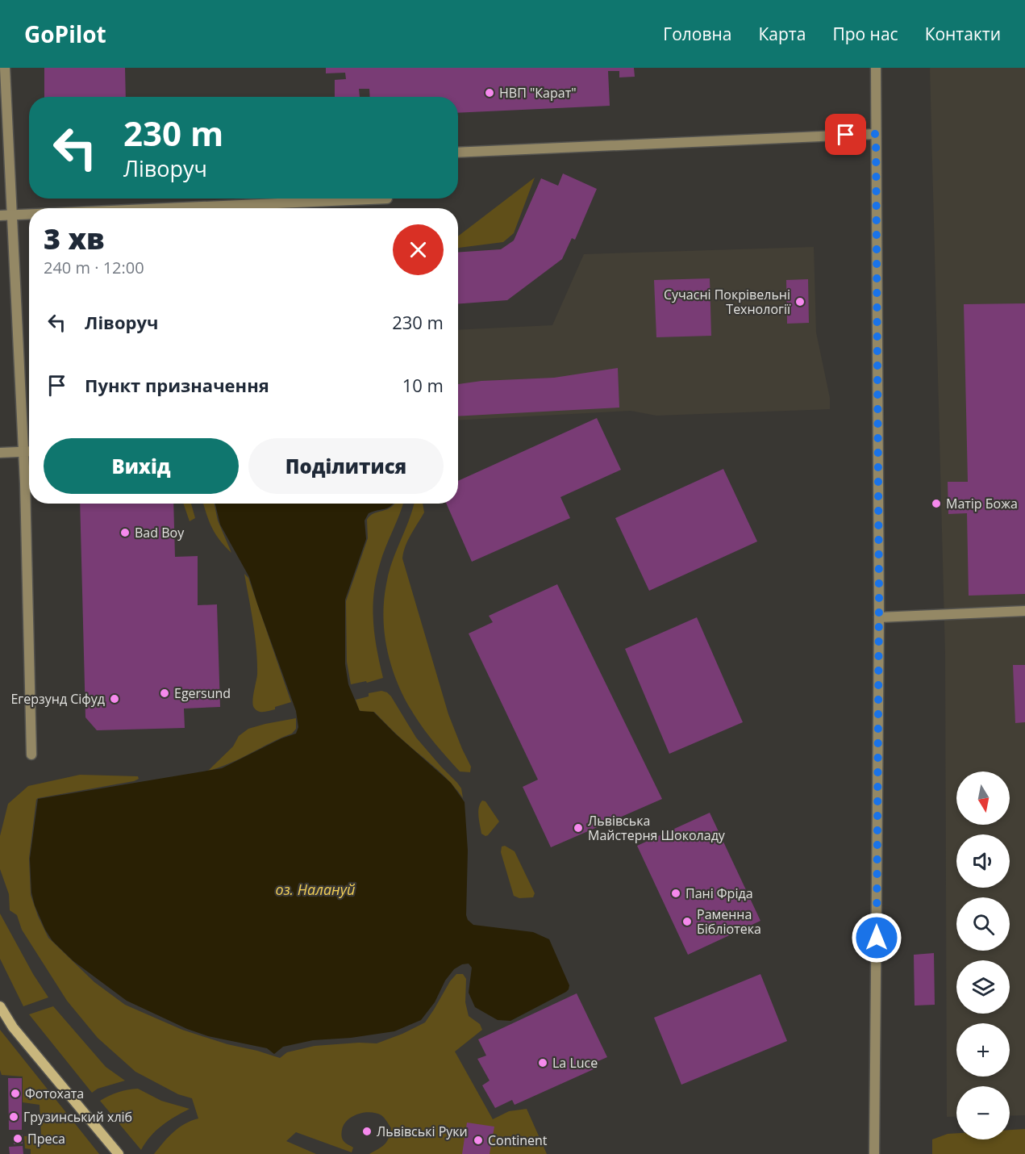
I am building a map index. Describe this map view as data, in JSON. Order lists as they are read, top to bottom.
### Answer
{
  "water": ["оз. Налануй"],
  "places": [
    "НВП \"Карат\"",
    "Сучасні Покрівельні Технології",
    "Матір Божа",
    "Bad Boy",
    "Egersund",
    "Егерзунд Сіфуд",
    "Львівська Майстерня Шоколаду",
    "Пані Фріда",
    "Раменна Бібліотека",
    "La Luce",
    "Фотохата",
    "Грузинський хліб",
    "Львівські Руки",
    "Преса",
    "Continent"
  ],
  "north": "bottom",
  "page": {
    "header": "GoPilot",
    "nav": [
      "Головна",
      "Карта",
      "Про нас",
      "Контакти"
    ],
    "turn": ["230 m", "Ліворуч"],
    "heading": ["3 хв", "240 m · 12:00"],
    "list": [
      {
        "name": "Ліворуч",
        "value": "230 m"
      },
      {
        "name": "Пункт призначення",
        "value": "10 m"
      }
    ],
    "buttons": ["Вихід", "Поділитися"],
    "map_buttons": ["+", "−"]
  }
}
